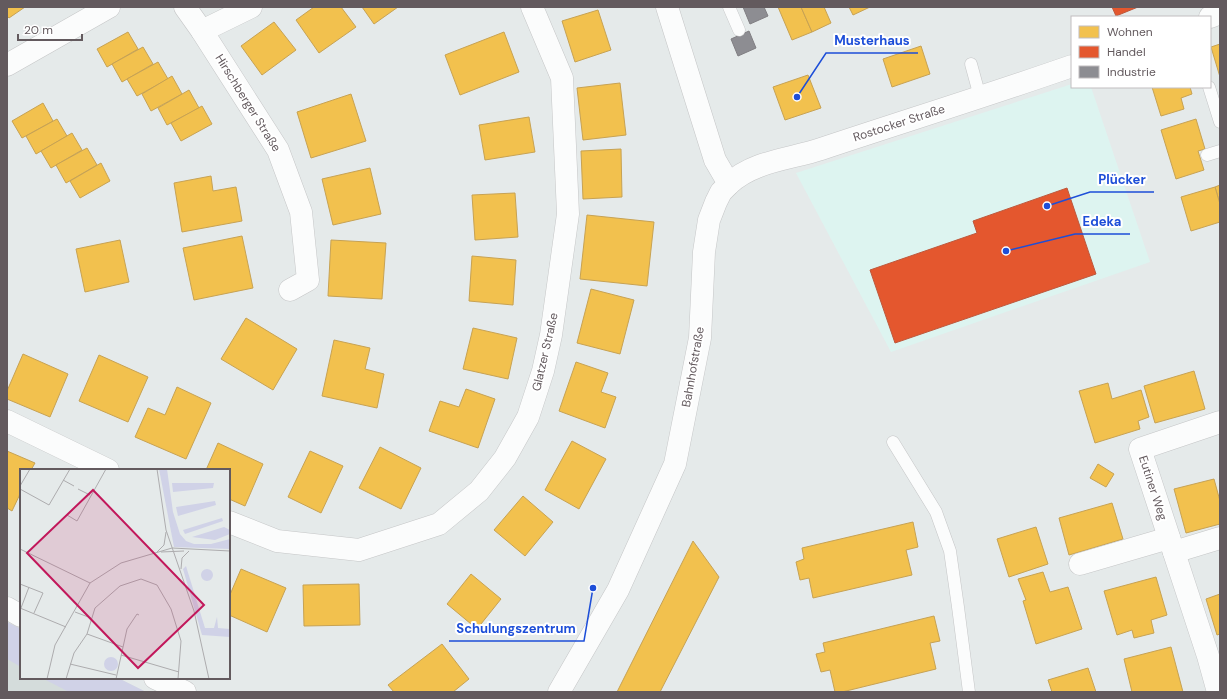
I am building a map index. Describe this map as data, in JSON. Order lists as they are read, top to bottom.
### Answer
{
  "streets": {
    "street": [
      "Hirschberger Straße",
      "Rostocker Straße",
      "Glatzer Straße",
      "Bahnhofstraße",
      "Eutiner Weg"
    ]
  },
  "crossings": [
    ["Rostocker Straße", "Bahnhofstraße"]
  ],
  "places": [
    "Musterhaus",
    "Plücker",
    "Edeka",
    "Schulungszentrum"
  ],
  "legend": ["Wohnen", "Handel", "Industrie"],
  "scale_bar": "20 m"
}
